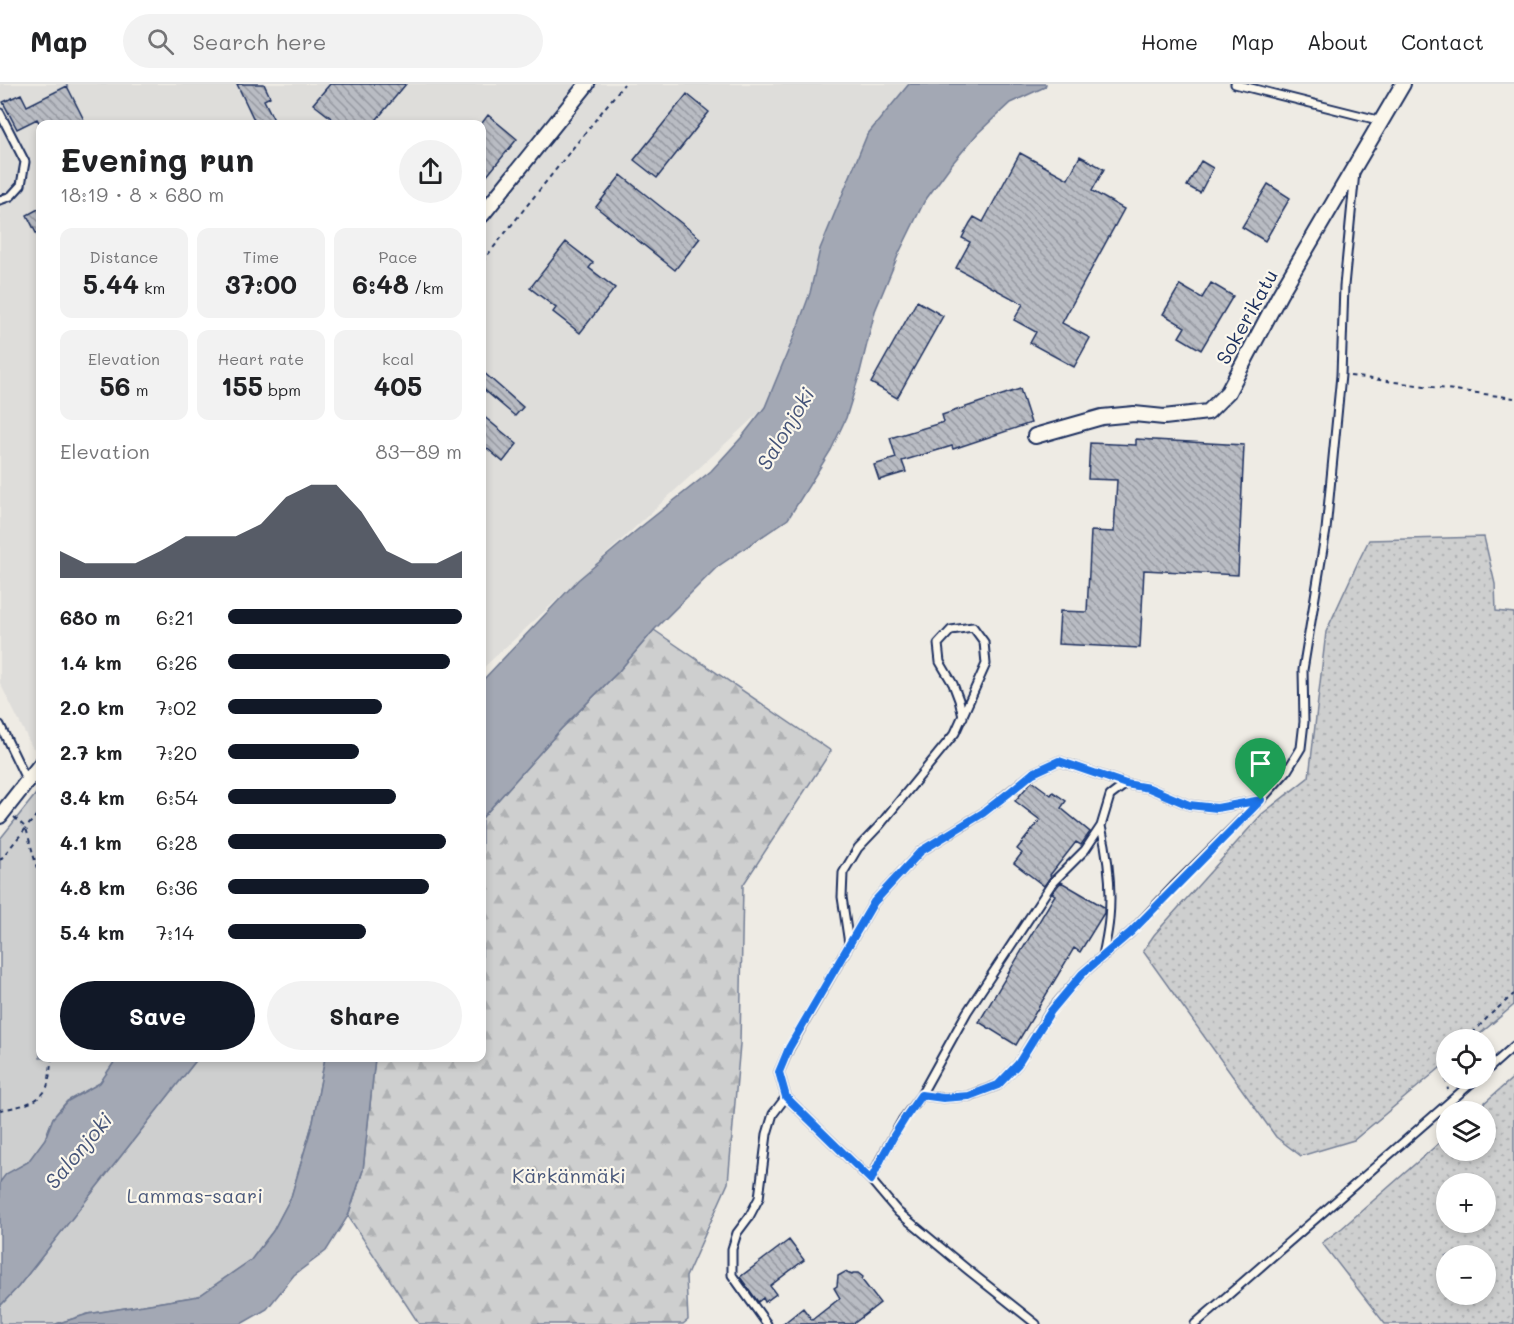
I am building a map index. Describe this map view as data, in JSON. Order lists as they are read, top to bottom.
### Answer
{
  "streets": {
    "street": ["Sokerikatu"]
  },
  "water": ["Salonjoki"],
  "parks": ["Kärkänmäki", "Lammas-saari"],
  "page": {
    "header": "Map",
    "search": "Search here",
    "nav": [
      "Home",
      "Map",
      "About",
      "Contact"
    ],
    "heading": ["Evening run", "18:19 · 8 × 680 m"],
    "stats": [
      ["Distance", "5.44 km"],
      ["Time", "37:00"],
      ["Pace", "6:48 /km"],
      ["Elevation", "56 m"],
      ["Heart rate", "155 bpm"],
      ["kcal", "405"]
    ],
    "chart": ["Elevation", "83–89 m"],
    "list": [
      {
        "name": "680 m",
        "note": "6:21"
      },
      {
        "name": "1.4 km",
        "note": "6:26"
      },
      {
        "name": "2.0 km",
        "note": "7:02"
      },
      {
        "name": "2.7 km",
        "note": "7:20"
      },
      {
        "name": "3.4 km",
        "note": "6:54"
      },
      {
        "name": "4.1 km",
        "note": "6:28"
      },
      {
        "name": "4.8 km",
        "note": "6:36"
      },
      {
        "name": "5.4 km",
        "note": "7:14"
      }
    ],
    "buttons": ["Save", "Share"],
    "map_buttons": ["+", "−"]
  }
}
